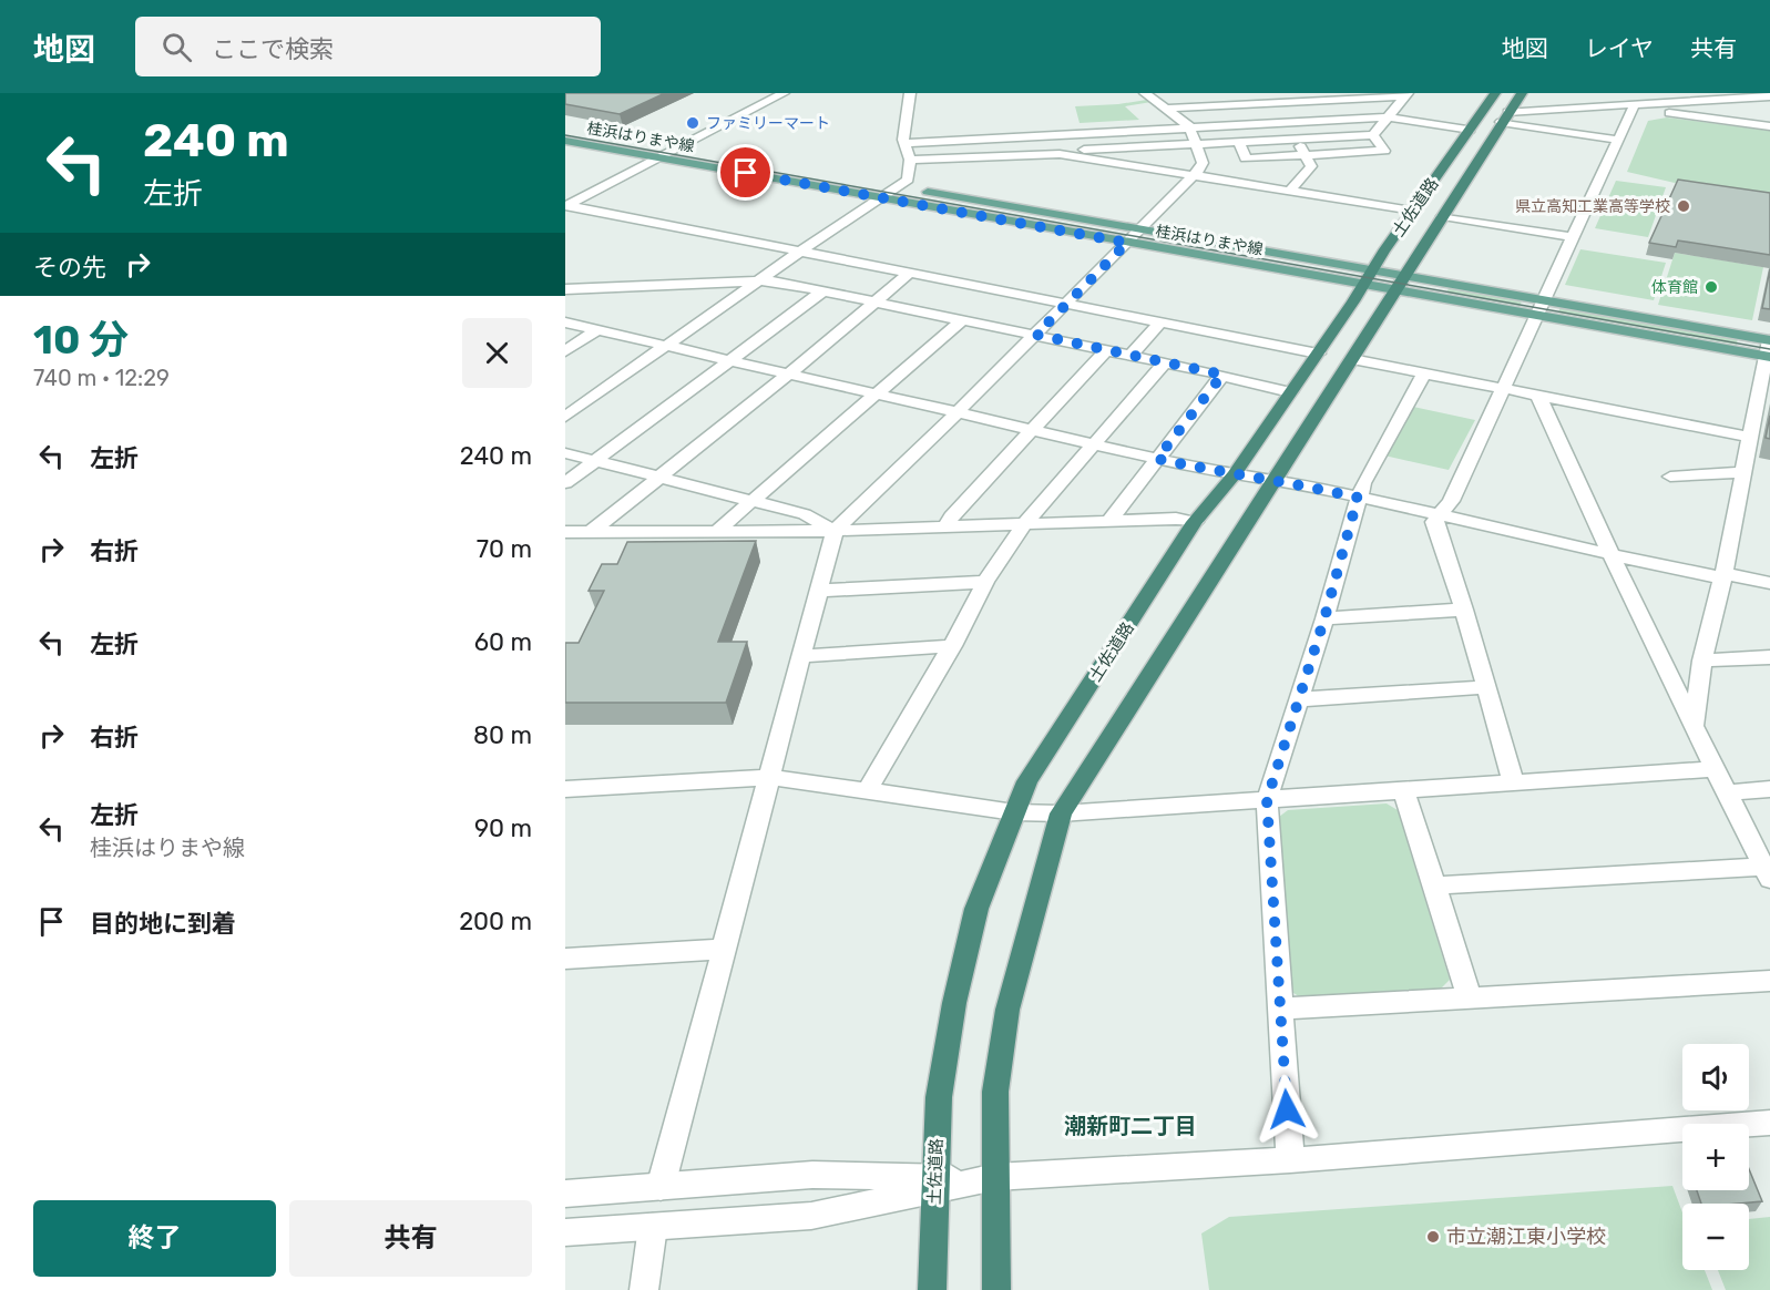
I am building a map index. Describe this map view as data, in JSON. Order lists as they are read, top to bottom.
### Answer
{
  "streets": {
    "highway": ["土佐道路"],
    "main road": ["桂浜はりまや線"]
  },
  "crossings": [
    ["桂浜はりまや線", "土佐道路"]
  ],
  "districts": ["潮新町二丁目"],
  "places": [
    "ファミリーマート",
    "県立高知工業高等学校",
    "体育館",
    "市立潮江東小学校"
  ],
  "page": {
    "header": "地図",
    "search": "ここで検索",
    "nav": ["地図", "レイヤ", "共有"],
    "turn": ["240 m", "左折"],
    "then": "その先",
    "heading": ["10 分", "740 m · 12:29"],
    "list": [
      {
        "name": "左折",
        "value": "240 m"
      },
      {
        "name": "右折",
        "value": "70 m"
      },
      {
        "name": "左折",
        "value": "60 m"
      },
      {
        "name": "右折",
        "value": "80 m"
      },
      {
        "name": "左折",
        "note": "桂浜はりまや線",
        "value": "90 m"
      },
      {
        "name": "目的地に到着",
        "value": "200 m"
      }
    ],
    "map_buttons": ["+", "−"],
    "buttons": ["終了", "共有"]
  }
}
